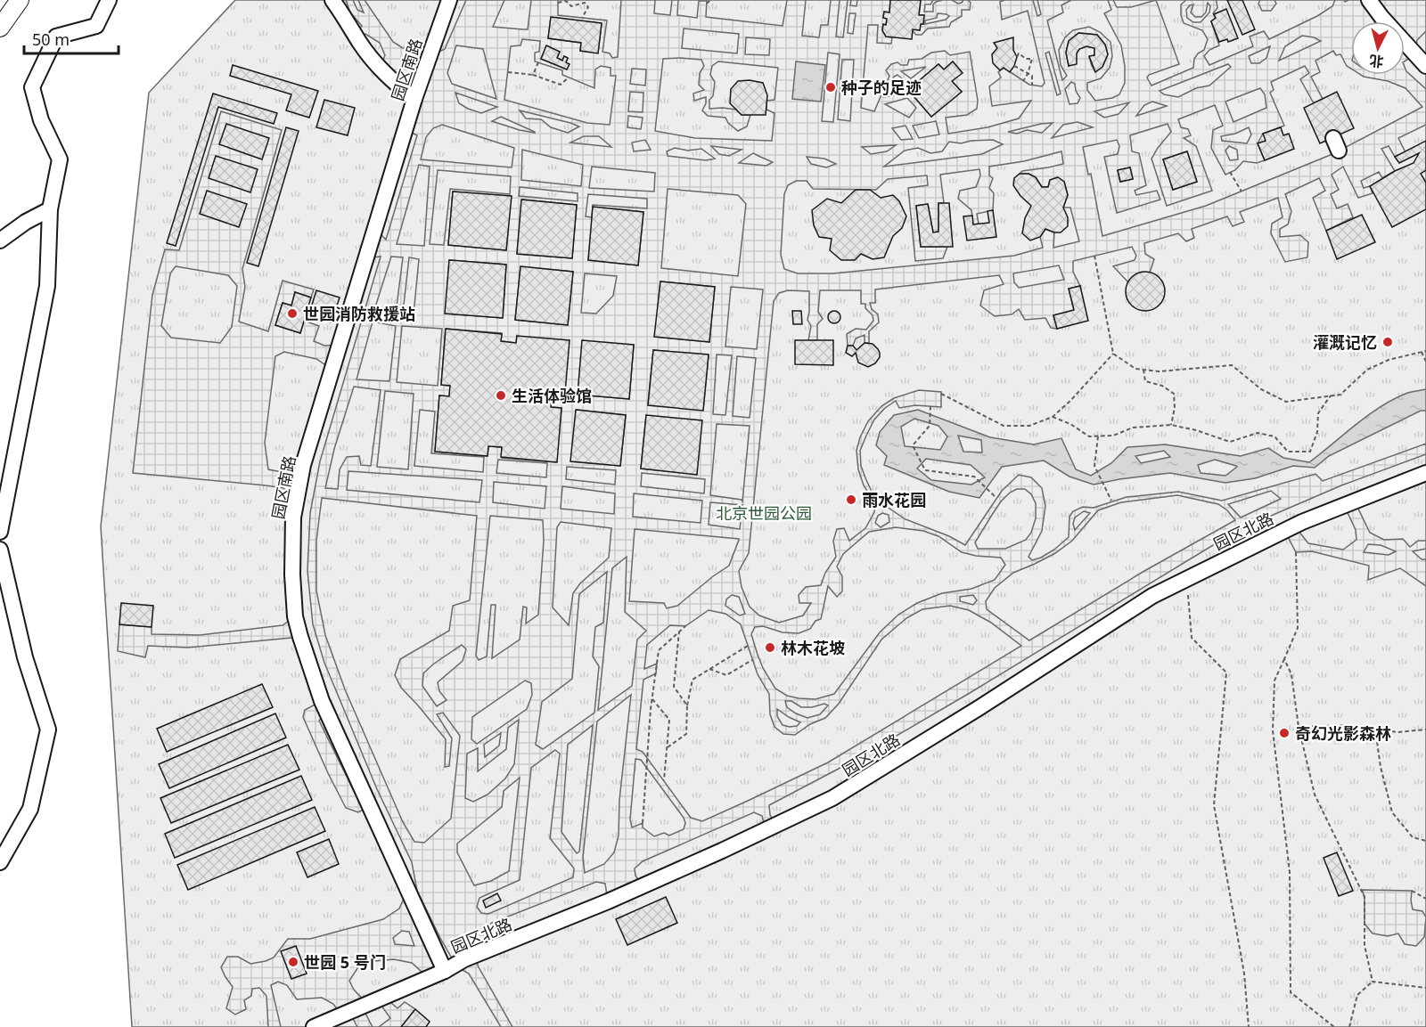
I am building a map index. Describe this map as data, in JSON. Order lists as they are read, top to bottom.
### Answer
{
  "streets": {
    "street": ["园区南路", "园区北路"]
  },
  "crossings": [
    ["园区南路", "园区北路"]
  ],
  "parks": ["北京世园公园"],
  "places": [
    "种子的足迹",
    "世园消防救援站",
    "灌溉记忆",
    "生活体验馆",
    "雨水花园",
    "林木花坡",
    "奇幻光影森林",
    "世园 5 号门"
  ],
  "scale_bar": "50 m",
  "north": "bottom"
}
